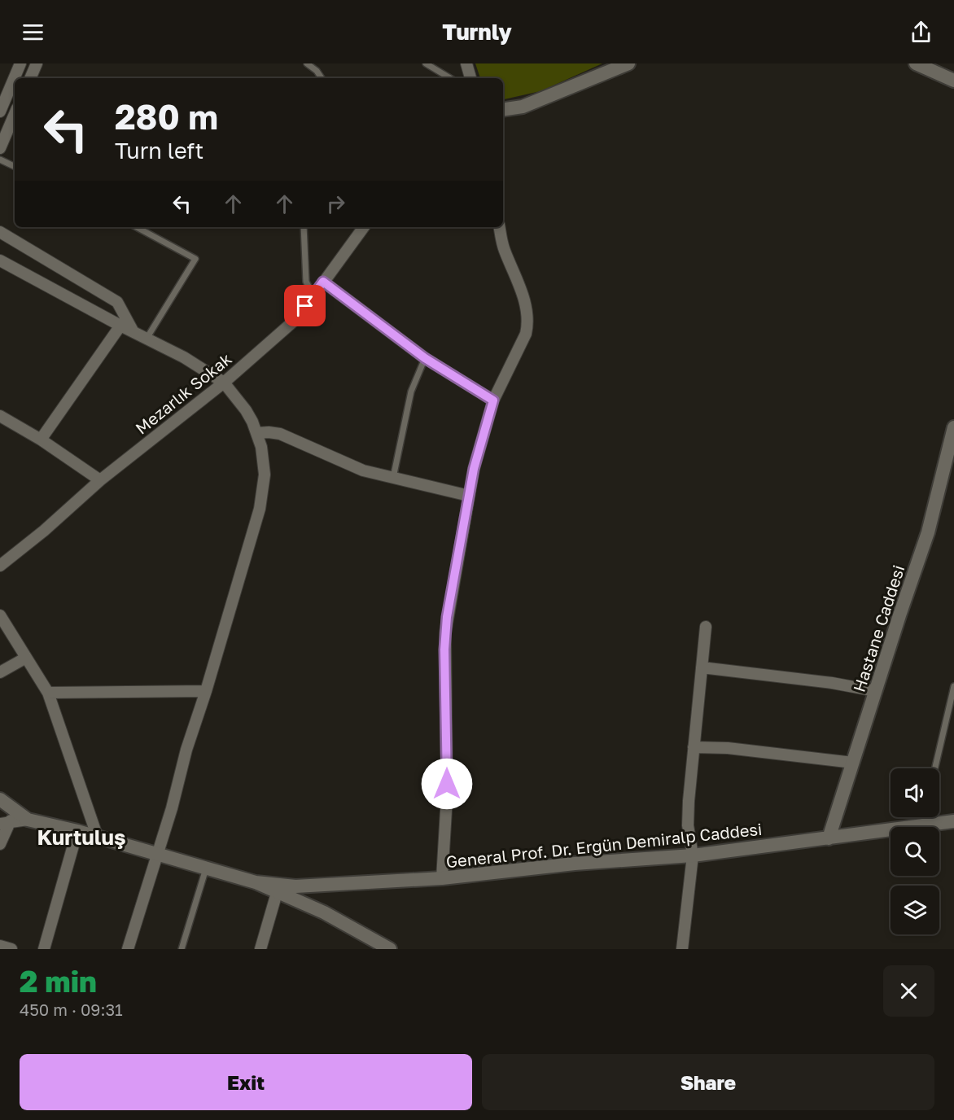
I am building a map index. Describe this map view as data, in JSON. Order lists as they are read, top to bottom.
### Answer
{
  "streets": {
    "street": ["Mezarlık Sokak", "Hastane Caddesi", "General Prof. Dr. Ergün Demiralp Caddesi"]
  },
  "crossings": [
    ["Hastane Caddesi", "General Prof. Dr. Ergün Demiralp Caddesi"]
  ],
  "districts": ["Kurtuluş"],
  "page": {
    "header": "Turnly",
    "turn": ["280 m", "Turn left"],
    "heading": ["2 min", "450 m · 09:31"],
    "buttons": ["Exit", "Share"]
  }
}
